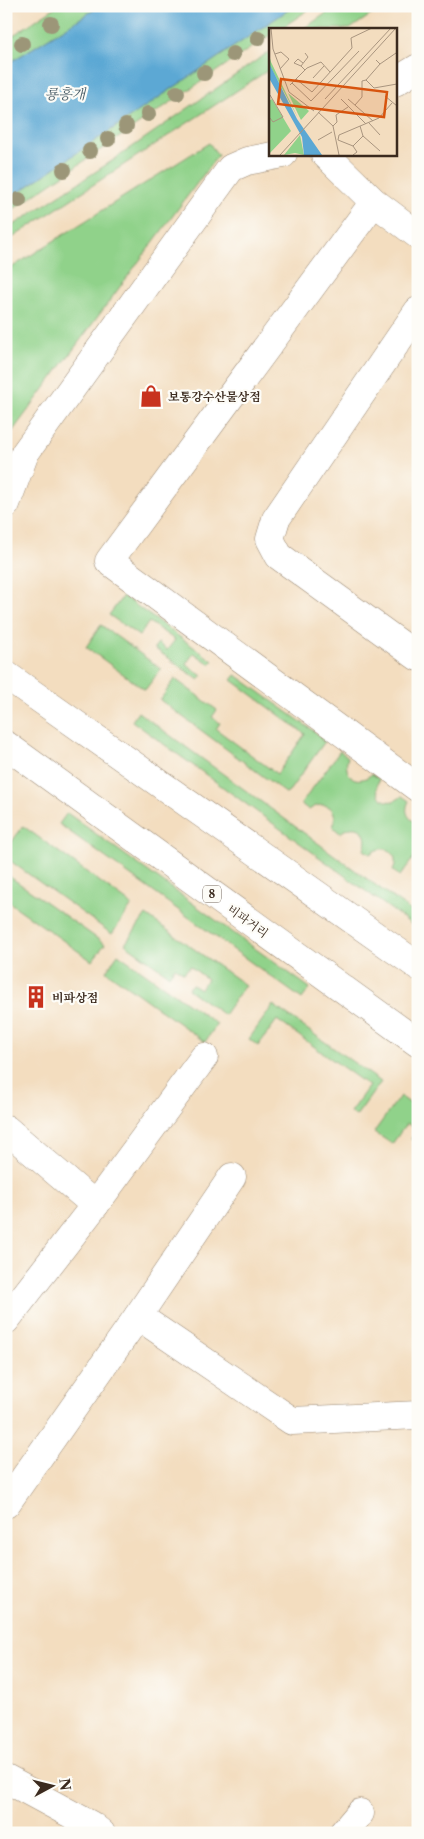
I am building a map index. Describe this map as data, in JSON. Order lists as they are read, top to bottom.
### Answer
{
  "streets": {
    "street": ["8", "비파거리"]
  },
  "water": ["룡흥개"],
  "places": {
    "shop": ["보통강수산물상점"],
    "building": ["비파상점"]
  },
  "north": "right"
}
